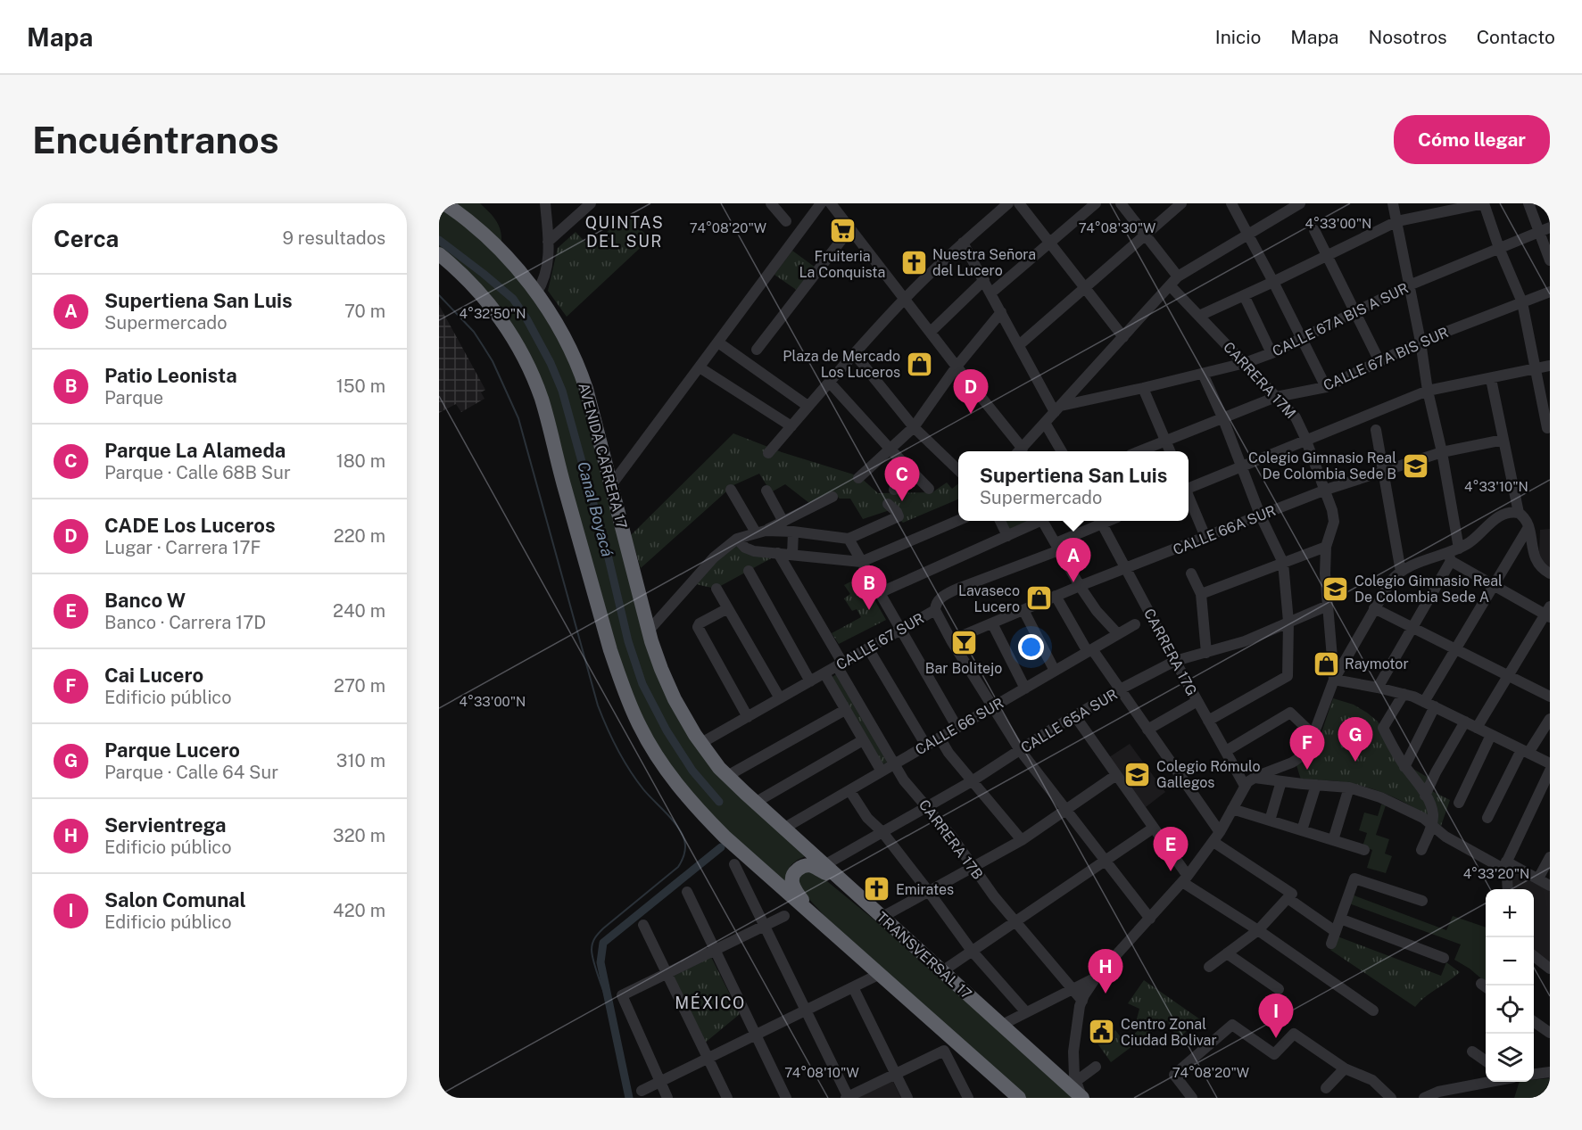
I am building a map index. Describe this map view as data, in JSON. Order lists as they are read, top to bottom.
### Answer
{
  "streets": {
    "highway": ["AVENIDA CARRERA 17", "TRANSVERSAL 17"],
    "street": [
      "CALLE 67A BIS A SUR",
      "CALLE 67A BIS SUR",
      "CARRERA 17M",
      "CALLE 66A SUR",
      "CALLE 67 SUR",
      "CARRERA 17G",
      "CALLE 65A SUR",
      "CALLE 66 SUR",
      "CARRERA 17B"
    ]
  },
  "crossings": [
    ["CALLE 67A BIS A SUR", "CARRERA 17M"],
    ["CALLE 67A BIS SUR", "CARRERA 17M"],
    ["CARRERA 17M", "CALLE 66A SUR"],
    ["CARRERA 17M", "CALLE 65A SUR"],
    ["AVENIDA CARRERA 17", "CALLE 67 SUR"],
    ["AVENIDA CARRERA 17", "TRANSVERSAL 17"],
    ["CALLE 66A SUR", "CARRERA 17G"],
    ["CALLE 67 SUR", "CARRERA 17B"],
    ["CALLE 67 SUR", "TRANSVERSAL 17"],
    ["CARRERA 17G", "CALLE 65A SUR"],
    ["CALLE 65A SUR", "CARRERA 17B"],
    ["CALLE 65A SUR", "TRANSVERSAL 17"],
    ["CALLE 66 SUR", "CARRERA 17B"],
    ["CALLE 66 SUR", "TRANSVERSAL 17"]
  ],
  "districts": ["QUINTAS DEL SUR", "MÉXICO"],
  "water": ["Canal Boyacá"],
  "places": {
    "supermarket": ["Fruiteria La Conquista"],
    "church": ["Nuestra Señora del Lucero", "Emirates"],
    "shop": ["Plaza de Mercado Los Luceros", "Lavaseco Lucero", "Raymotor"],
    "school or university": ["Colegio Gimnasio Real De Colombia Sede B", "Colegio Gimnasio Real De Colombia Sede A", "Colegio Rómulo Gallegos"],
    "bar": ["Bar Bolitejo"],
    "public building": ["Centro Zonal Ciudad Bolivar"]
  },
  "page": {
    "header": "Mapa",
    "nav": [
      "Inicio",
      "Mapa",
      "Nosotros",
      "Contacto"
    ],
    "buttons": "Cómo llegar",
    "title": "Encuéntranos",
    "heading": ["Cerca", "9 resultados"],
    "list": [
      {
        "mark": "A",
        "name": "Supertiena San Luis",
        "note": "Supermercado",
        "value": "70 m"
      },
      {
        "mark": "B",
        "name": "Patio Leonista",
        "note": "Parque",
        "value": "150 m"
      },
      {
        "mark": "C",
        "name": "Parque La Alameda",
        "note": "Parque · Calle 68B Sur",
        "value": "180 m"
      },
      {
        "mark": "D",
        "name": "CADE Los Luceros",
        "note": "Lugar · Carrera 17F",
        "value": "220 m"
      },
      {
        "mark": "E",
        "name": "Banco W",
        "note": "Banco · Carrera 17D",
        "value": "240 m"
      },
      {
        "mark": "F",
        "name": "Cai Lucero",
        "note": "Edificio público",
        "value": "270 m"
      },
      {
        "mark": "G",
        "name": "Parque Lucero",
        "note": "Parque · Calle 64 Sur",
        "value": "310 m"
      },
      {
        "mark": "H",
        "name": "Servientrega",
        "note": "Edificio público",
        "value": "320 m"
      },
      {
        "mark": "I",
        "name": "Salon Comunal",
        "note": "Edificio público",
        "value": "420 m"
      }
    ],
    "pins": [
      "D",
      "C",
      "A",
      "B",
      "G",
      "F",
      "E",
      "H",
      "I"
    ],
    "popup": ["Supertiena San Luis", "Supermercado"],
    "map_buttons": ["+", "−"]
  },
  "coordinates": [
    "4°33'00\"N",
    "74°08'20\"W",
    "74°08'30\"W",
    "4°32'50\"N",
    "4°33'10\"N",
    "4°33'20\"N",
    "74°08'10\"W"
  ]
}
